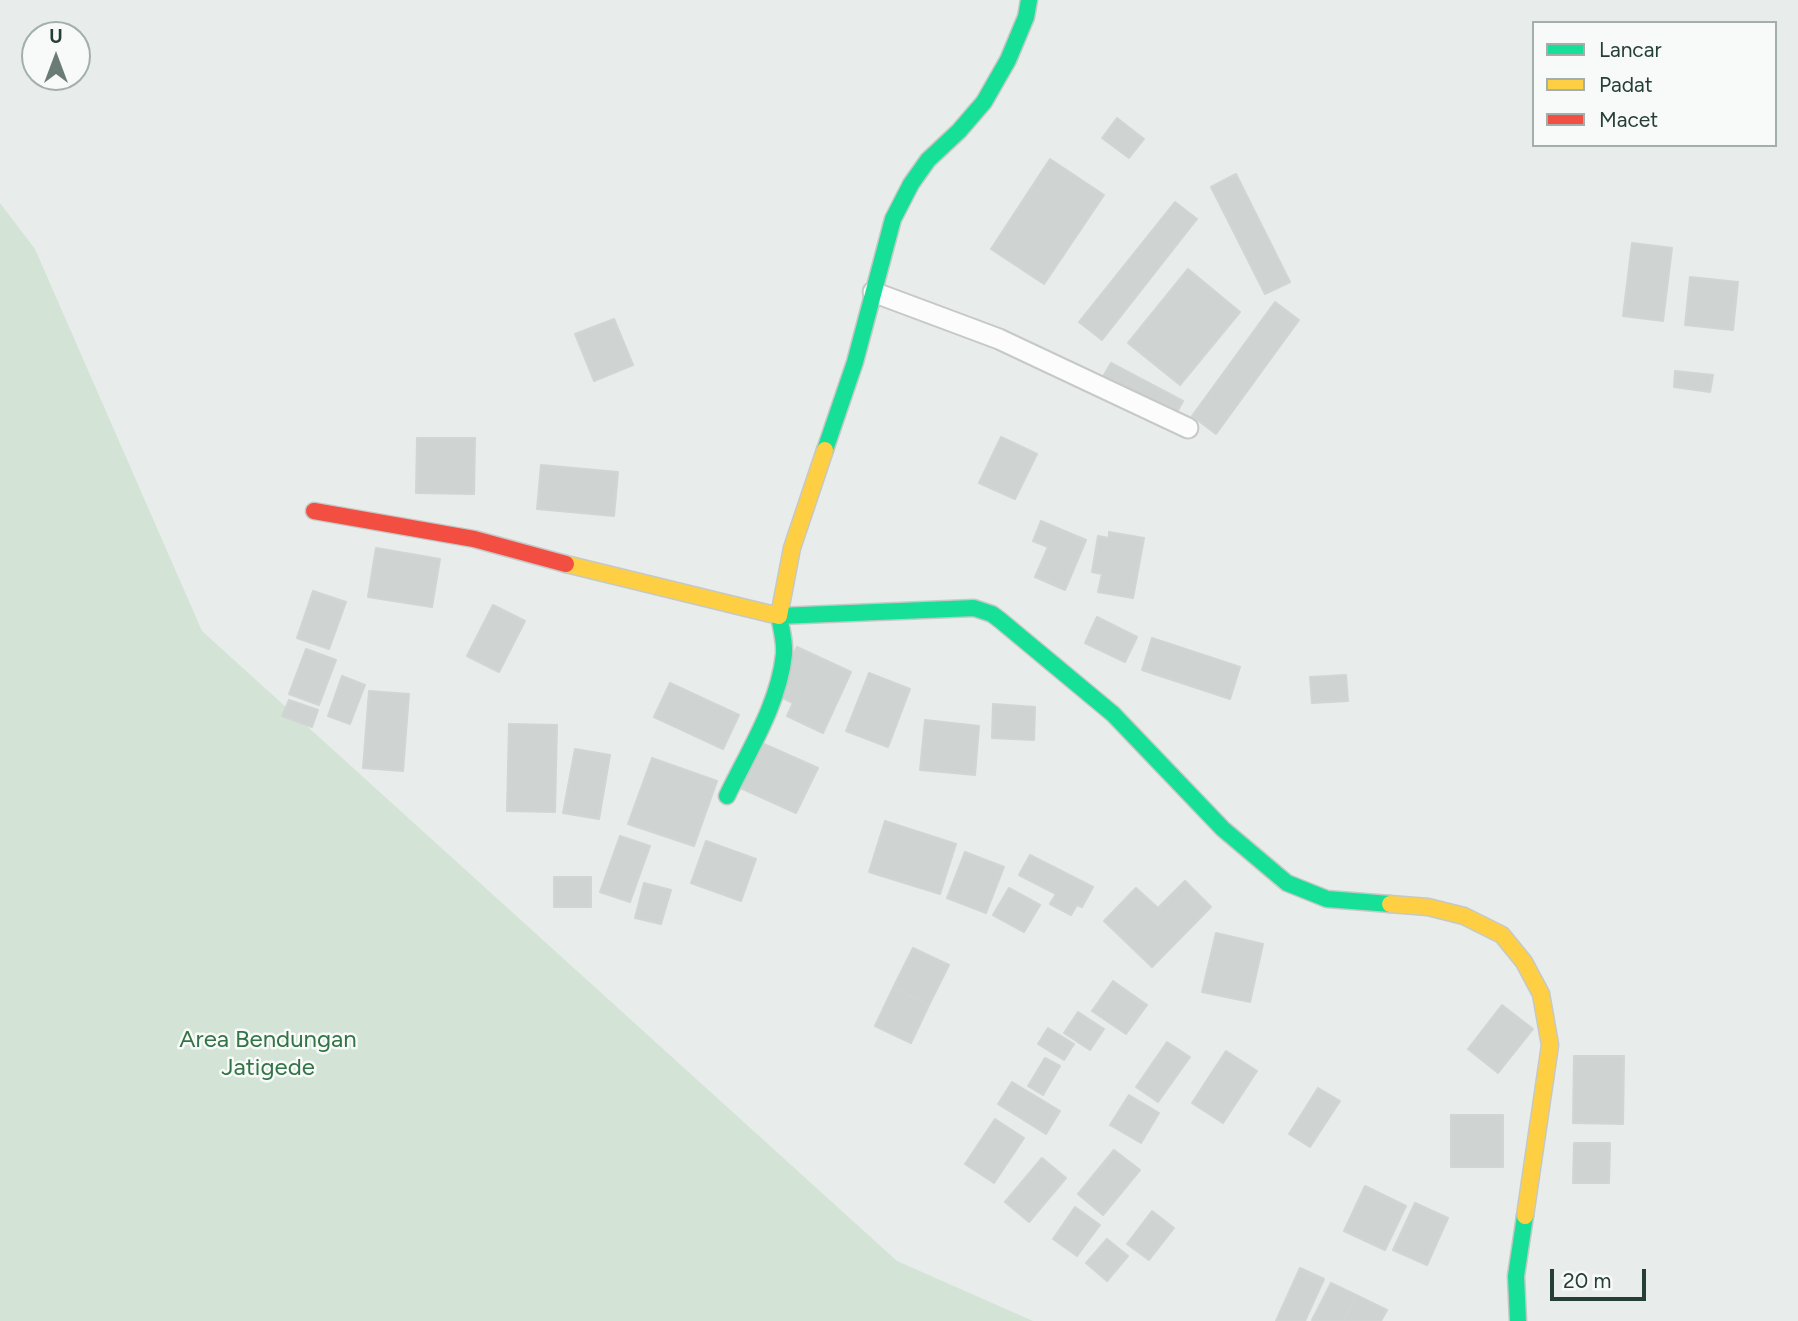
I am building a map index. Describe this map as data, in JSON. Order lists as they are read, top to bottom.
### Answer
{
  "parks": ["Area Bendungan Jatigede"],
  "legend": ["Lancar", "Padat", "Macet"],
  "scale_bar": "20 m",
  "north": "top"
}
